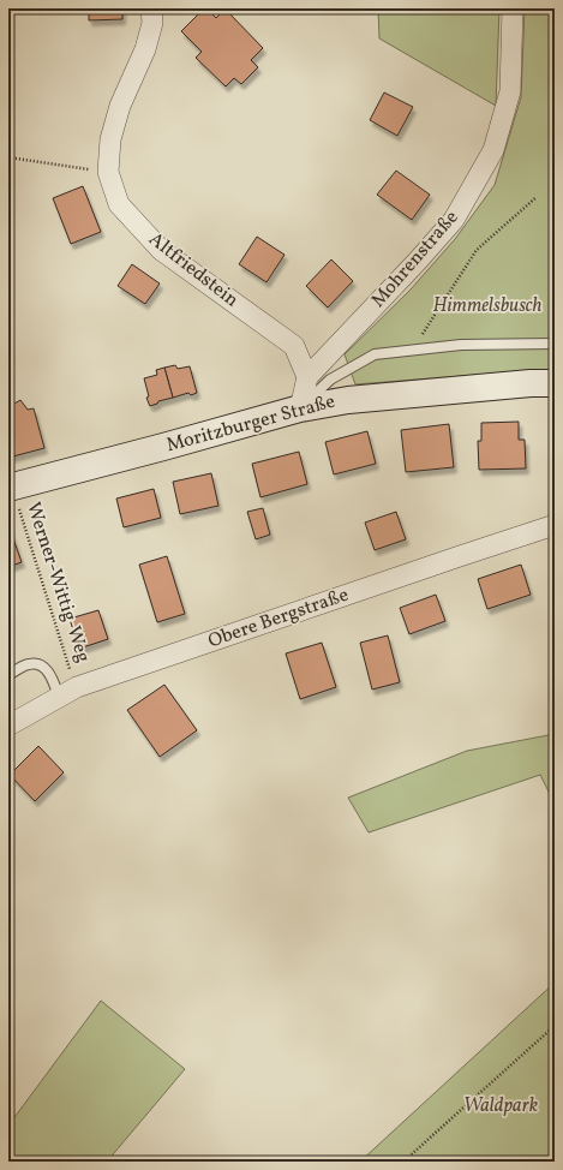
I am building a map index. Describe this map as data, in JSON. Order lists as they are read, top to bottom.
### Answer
{
  "streets": {
    "street": [
      "Mohrenstraße",
      "Altfriedstein",
      "Moritzburger Straße",
      "Obere Bergstraße"
    ],
    "path": ["Werner-Wittig-Weg"]
  },
  "crossings": [
    ["Mohrenstraße", "Altfriedstein"],
    ["Moritzburger Straße", "Werner-Wittig-Weg"],
    ["Werner-Wittig-Weg", "Obere Bergstraße"]
  ],
  "parks": ["Himmelsbusch", "Waldpark"]
}
